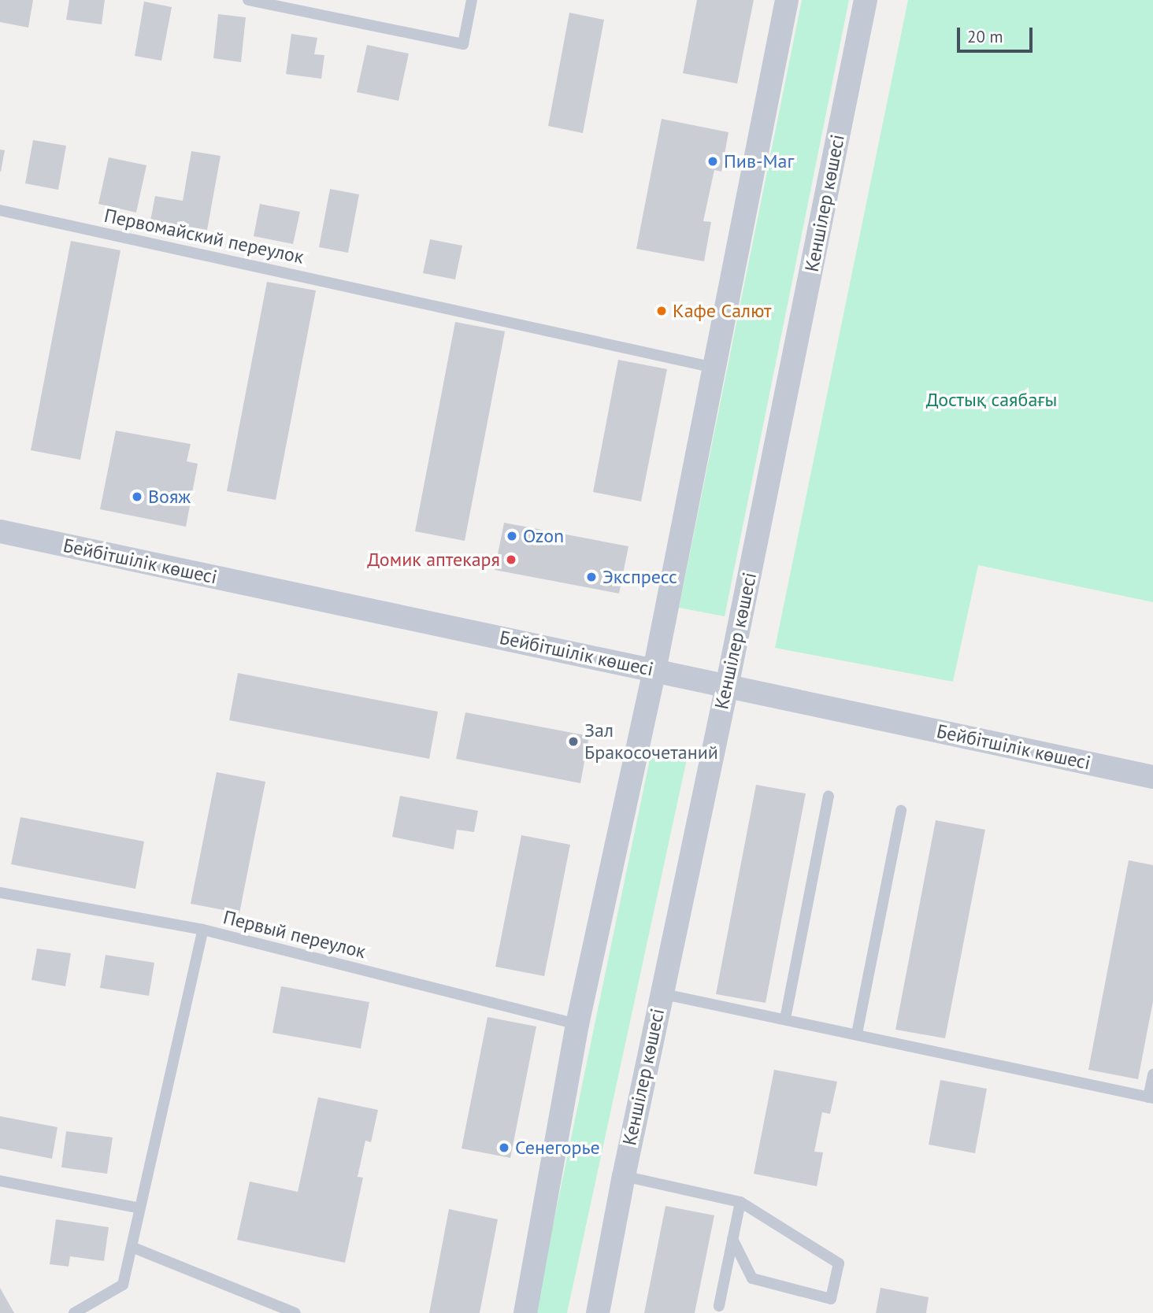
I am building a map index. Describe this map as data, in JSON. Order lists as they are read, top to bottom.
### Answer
{
  "streets": {
    "street": ["Кеншілер көшесі", "Бейбітшілік көшесі"],
    "lane": ["Первомайский переулок", "Первый переулок"]
  },
  "crossings": [
    ["Кеншілер көшесі", "Бейбітшілік көшесі"]
  ],
  "parks": ["Достық саябағы"],
  "places": [
    "Пив-Маг",
    "Кафе Салют",
    "Вояж",
    "Ozon",
    "Домик аптекаря",
    "Экспресс",
    "Зал Бракосочетаний",
    "Сенегорье"
  ],
  "scale_bar": "20 m"
}
